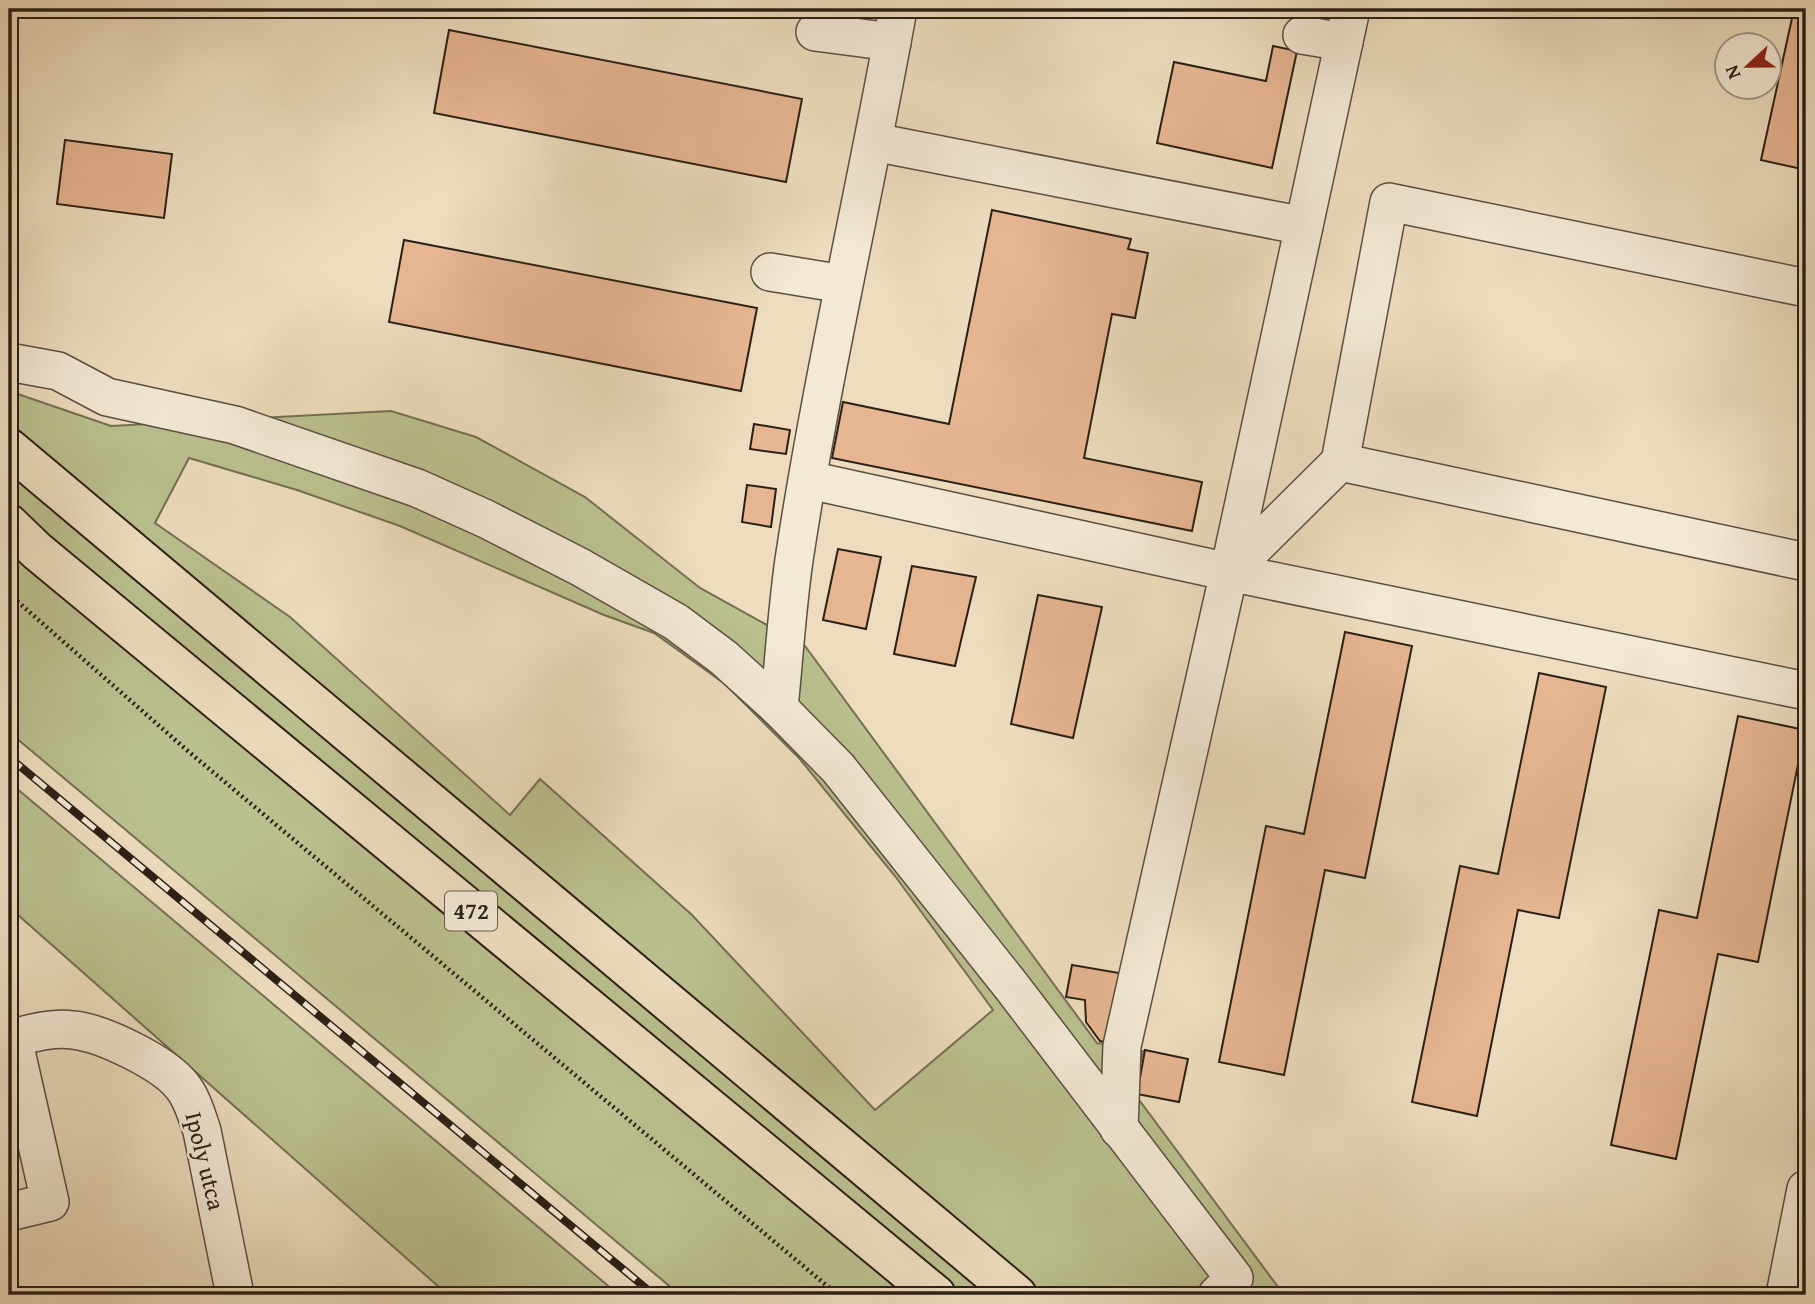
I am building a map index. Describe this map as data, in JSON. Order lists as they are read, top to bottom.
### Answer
{
  "streets": {
    "main road": ["472"],
    "street": ["Ipoly utca"]
  },
  "north": "left"
}
